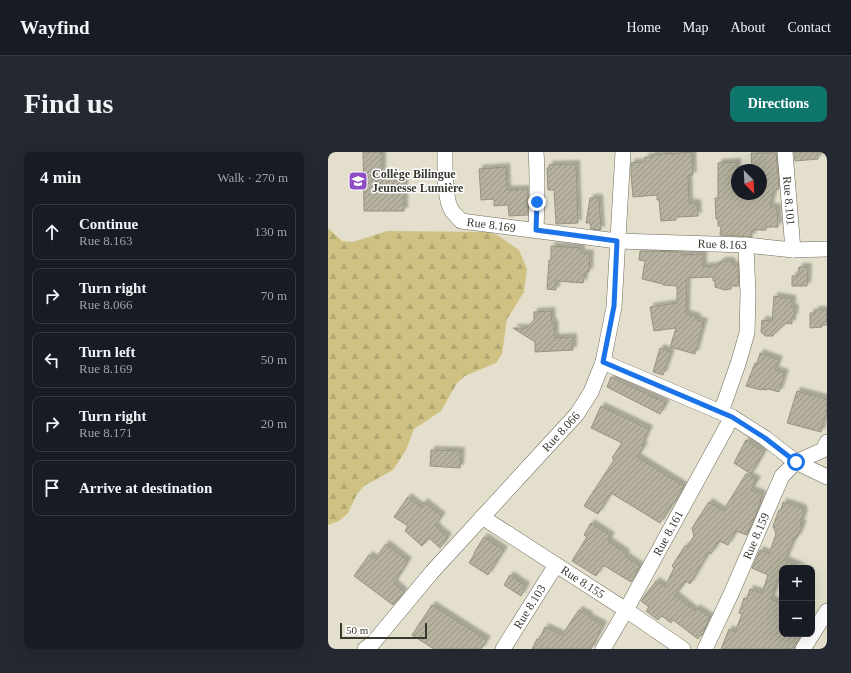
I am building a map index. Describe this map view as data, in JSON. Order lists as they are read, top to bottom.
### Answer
{
  "streets": {
    "street": [
      "Rue 8.101",
      "Rue 8.169",
      "Rue 8.163",
      "Rue 8.066",
      "Rue 8.161",
      "Rue 8.159",
      "Rue 8.155",
      "Rue 8.103"
    ]
  },
  "crossings": [
    ["Rue 8.101", "Rue 8.163"],
    ["Rue 8.169", "Rue 8.163"],
    ["Rue 8.169", "Rue 8.066"],
    ["Rue 8.163", "Rue 8.066"],
    ["Rue 8.163", "Rue 8.161"],
    ["Rue 8.066", "Rue 8.155"],
    ["Rue 8.161", "Rue 8.155"],
    ["Rue 8.155", "Rue 8.103"]
  ],
  "places": {
    "school or university": ["Collège Bilingue Jeunesse Lumière"]
  },
  "scale_bar": "50 m",
  "north": "bottom right",
  "page": {
    "header": "Wayfind",
    "nav": [
      "Home",
      "Map",
      "About",
      "Contact"
    ],
    "buttons": "Directions",
    "title": "Find us",
    "heading": ["4 min", "Walk · 270 m"],
    "list": [
      ["Continue", "Rue 8.163", "130 m"],
      ["Turn right", "Rue 8.066", "70 m"],
      ["Turn left", "Rue 8.169", "50 m"],
      ["Turn right", "Rue 8.171", "20 m"],
      "Arrive at destination"
    ],
    "map_buttons": ["+", "−"],
    "scale": "50 m"
  }
}
